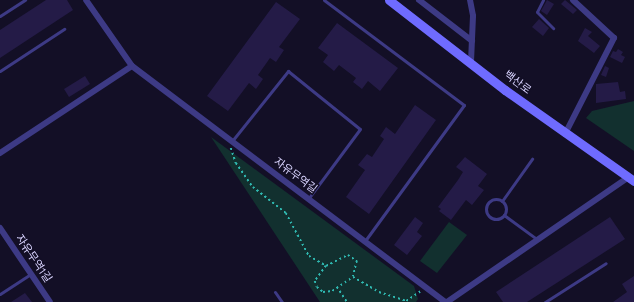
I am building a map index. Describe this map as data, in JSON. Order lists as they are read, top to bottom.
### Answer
{
  "streets": {
    "main road": ["백산로"],
    "street": ["자유무역길", "자유무역1길"]
  },
  "crossings": [
    ["백산로", "자유무역길"]
  ]
}
